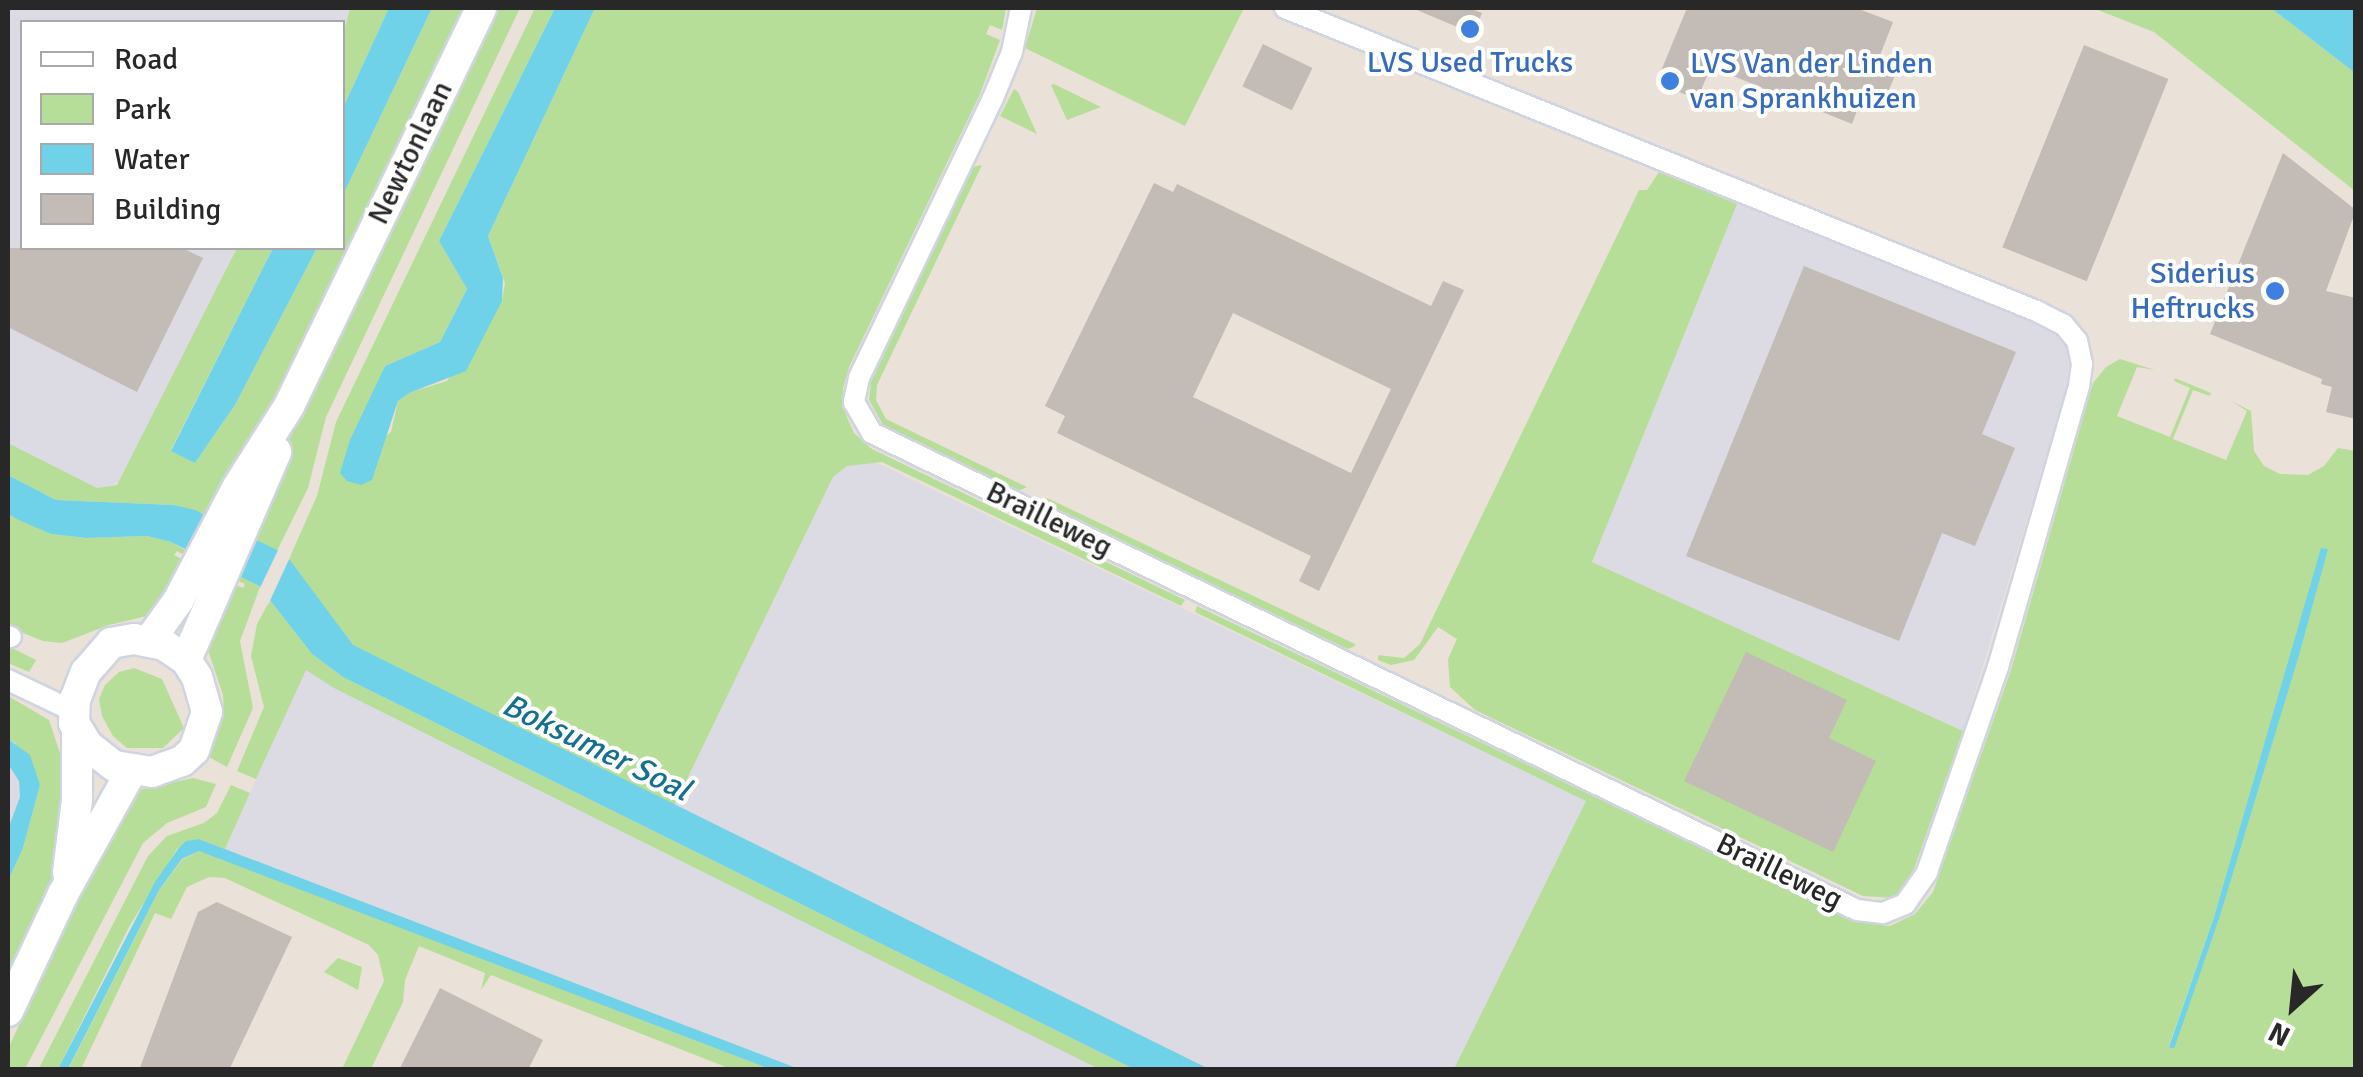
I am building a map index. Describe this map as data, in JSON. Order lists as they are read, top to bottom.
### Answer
{
  "streets": {
    "street": ["Newtonlaan", "Brailleweg"]
  },
  "water": ["Boksumer Soal"],
  "places": ["LVS Used Trucks", "LVS Van der Linden van Sprankhuizen", "Siderius Heftrucks"],
  "legend": [
    "Road",
    "Park",
    "Water",
    "Building"
  ],
  "north": "bottom left"
}
